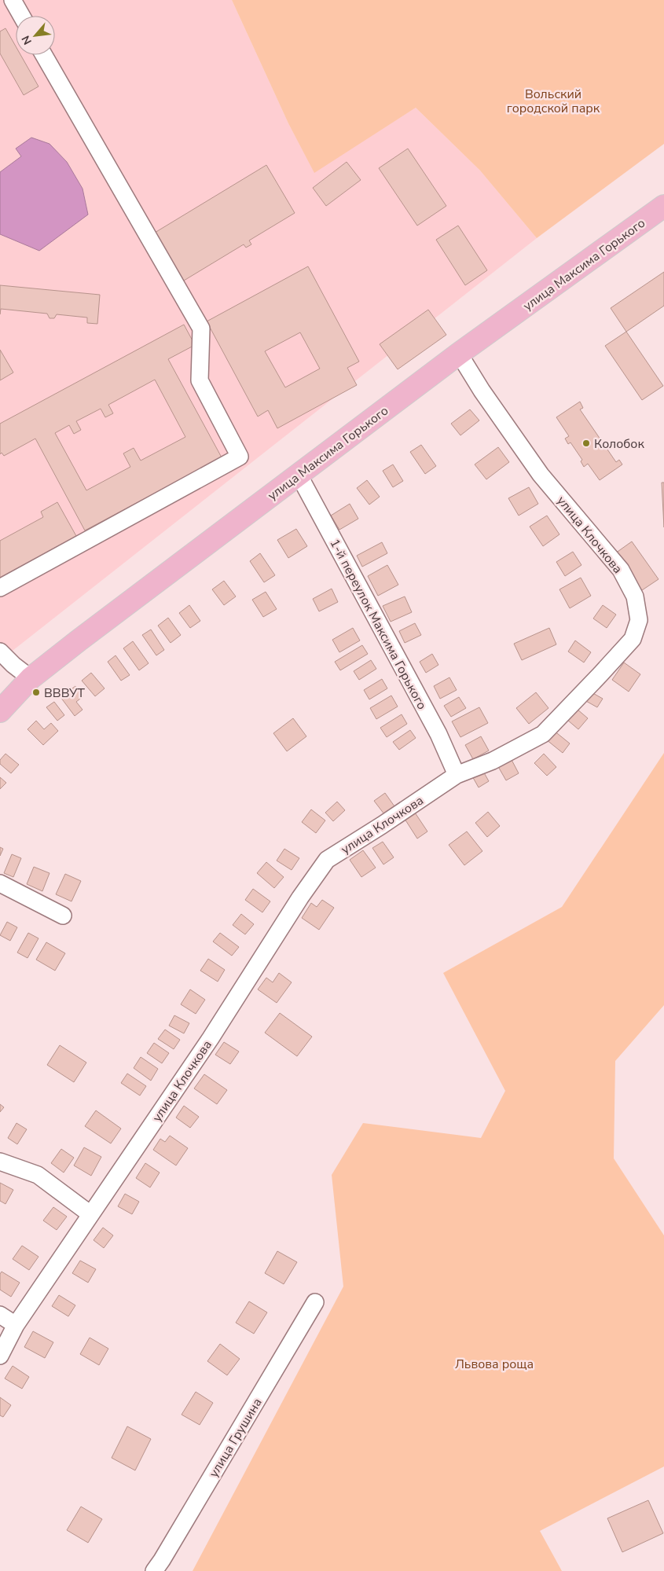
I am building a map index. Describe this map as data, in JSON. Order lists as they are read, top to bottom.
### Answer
{
  "streets": {
    "main road": ["улица Максима Горького"],
    "street": ["улица Клочкова", "1-й переулок Максима Горького", "улица Грушина"]
  },
  "crossings": [
    ["улица Максима Горького", "улица Клочкова"],
    ["улица Максима Горького", "1-й переулок Максима Горького"],
    ["улица Клочкова", "1-й переулок Максима Горького"]
  ],
  "parks": ["Вольский городской парк", "Львова роща"],
  "places": ["Колобок", "ВВВУТ"],
  "north": "bottom left"
}
